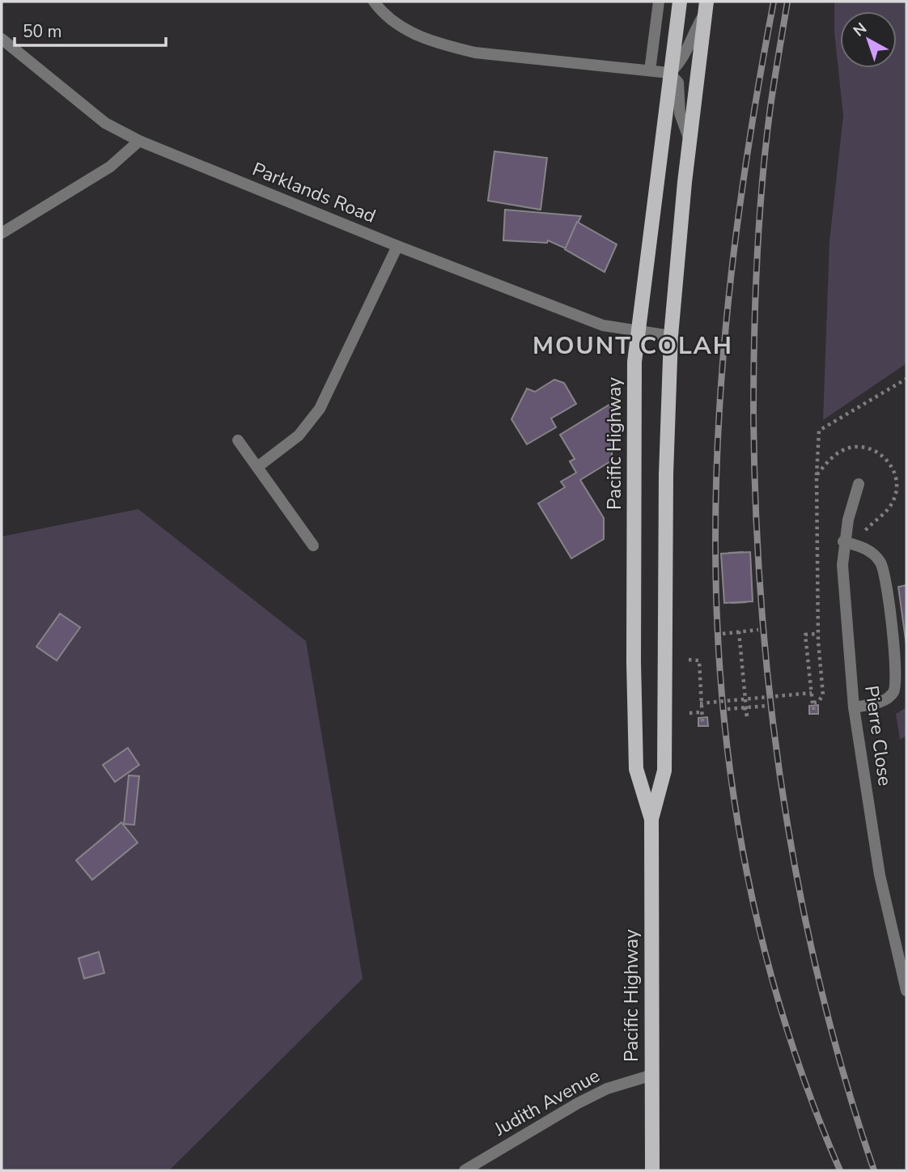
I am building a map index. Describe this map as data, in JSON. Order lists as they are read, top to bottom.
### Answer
{
  "streets": {
    "main road": ["Pacific Highway"],
    "street": ["Parklands Road", "Pierre Close", "Judith Avenue"]
  },
  "crossings": [
    ["Parklands Road", "Pacific Highway"],
    ["Pacific Highway", "Judith Avenue"]
  ],
  "districts": ["MOUNT COLAH"],
  "scale_bar": "50 m",
  "north": "top left"
}
